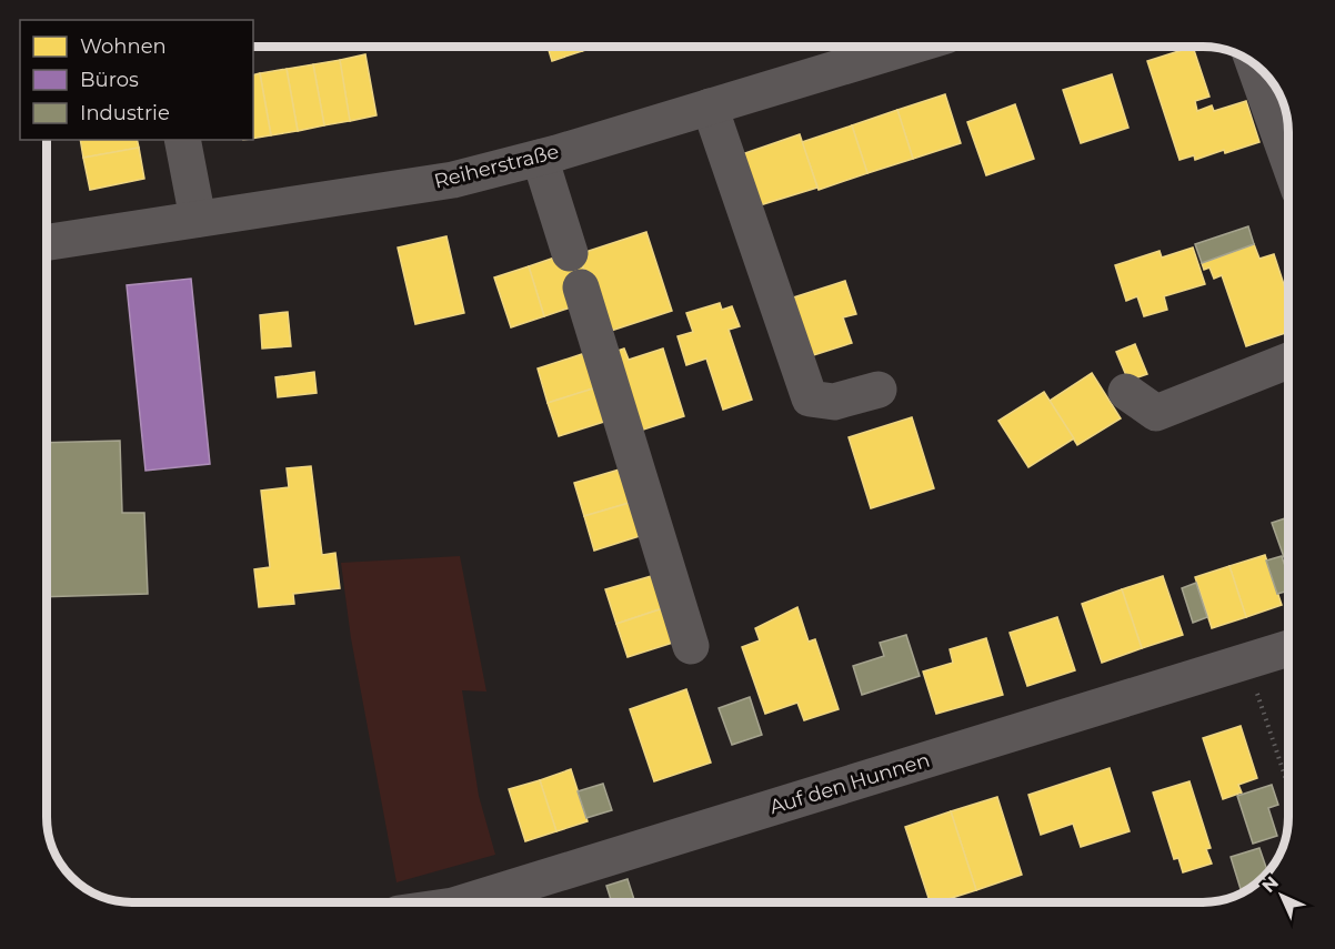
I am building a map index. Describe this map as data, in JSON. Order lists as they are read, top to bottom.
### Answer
{
  "streets": {
    "street": ["Reiherstraße", "Auf den Hunnen"]
  },
  "legend": ["Wohnen", "Büros", "Industrie"],
  "north": "top left"
}
